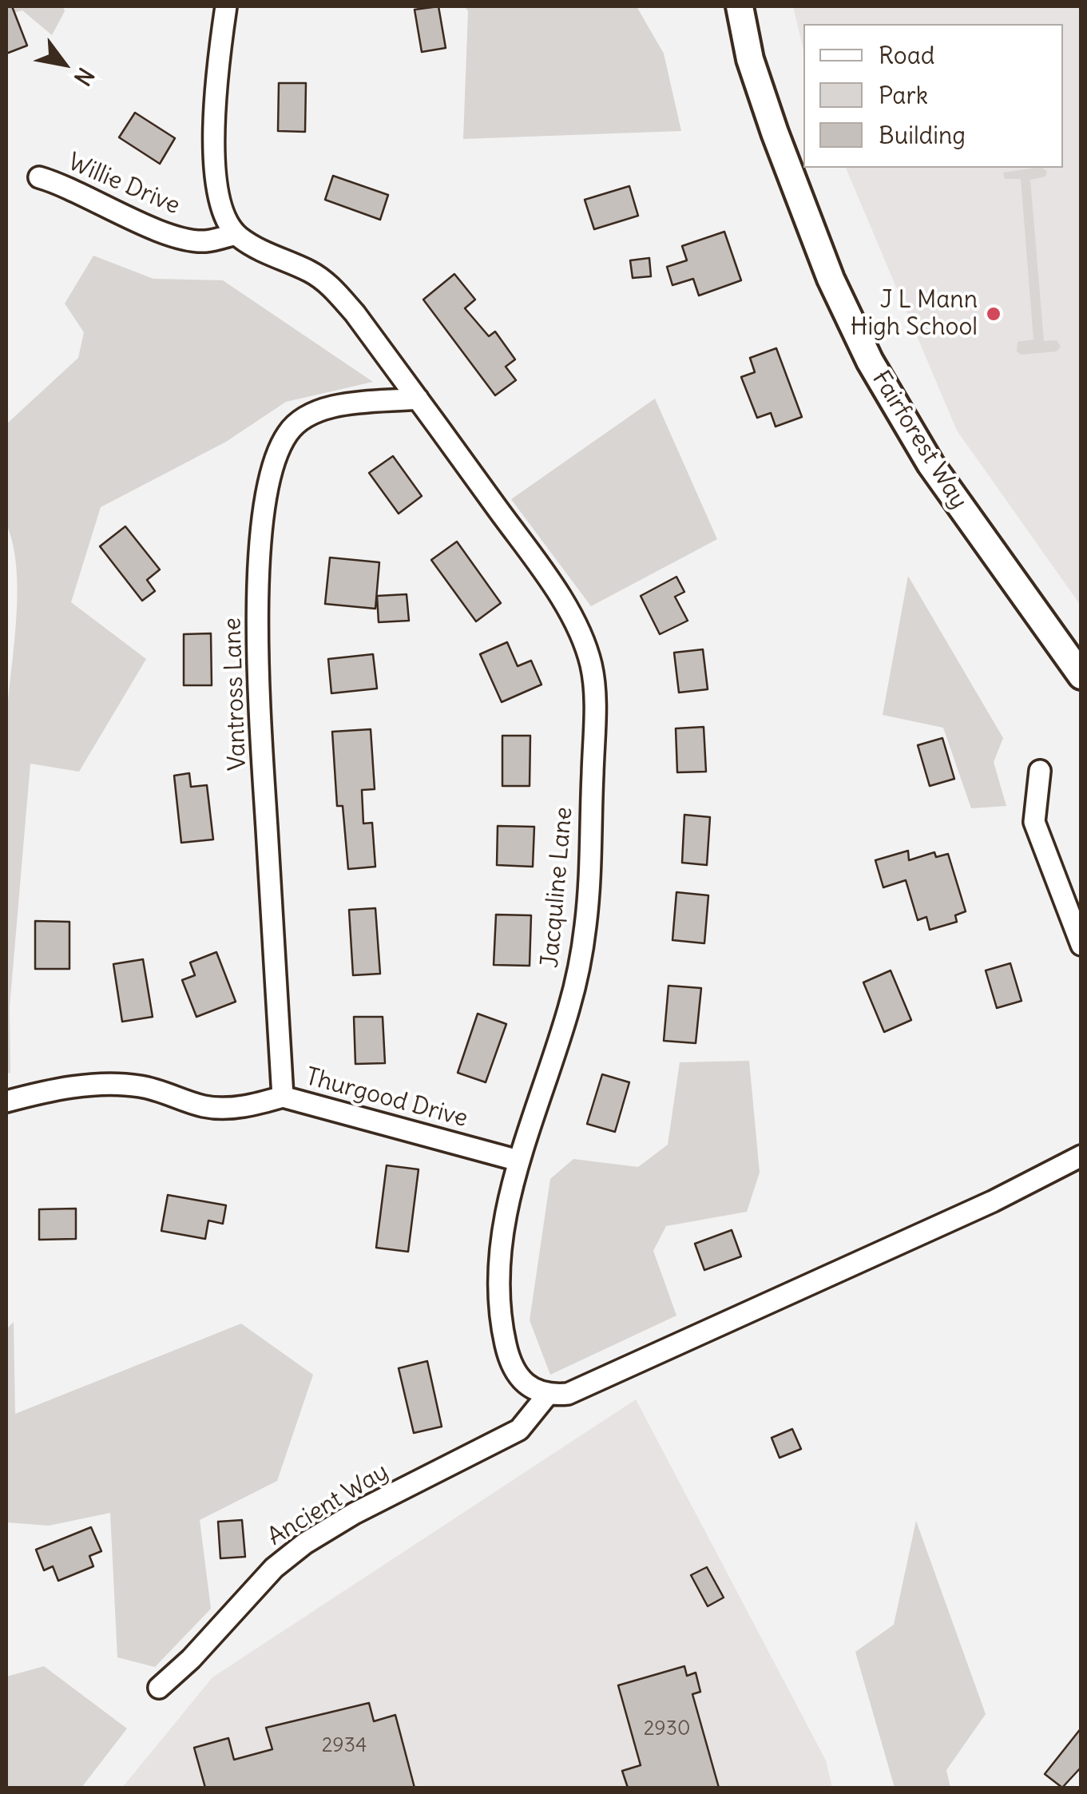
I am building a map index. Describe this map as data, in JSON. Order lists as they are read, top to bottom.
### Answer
{
  "streets": {
    "main road": ["Fairforest Way"],
    "street": [
      "Willie Drive",
      "Vantross Lane",
      "Jacquline Lane",
      "Thurgood Drive",
      "Ancient Way"
    ]
  },
  "crossings": [
    ["Willie Drive", "Jacquline Lane"],
    ["Vantross Lane", "Jacquline Lane"],
    ["Vantross Lane", "Thurgood Drive"],
    ["Jacquline Lane", "Thurgood Drive"],
    ["Jacquline Lane", "Ancient Way"]
  ],
  "places": ["J L Mann High School"],
  "house_numbers": ["2930", "2934"],
  "legend": ["Road", "Park", "Building"],
  "north": "bottom right"
}
